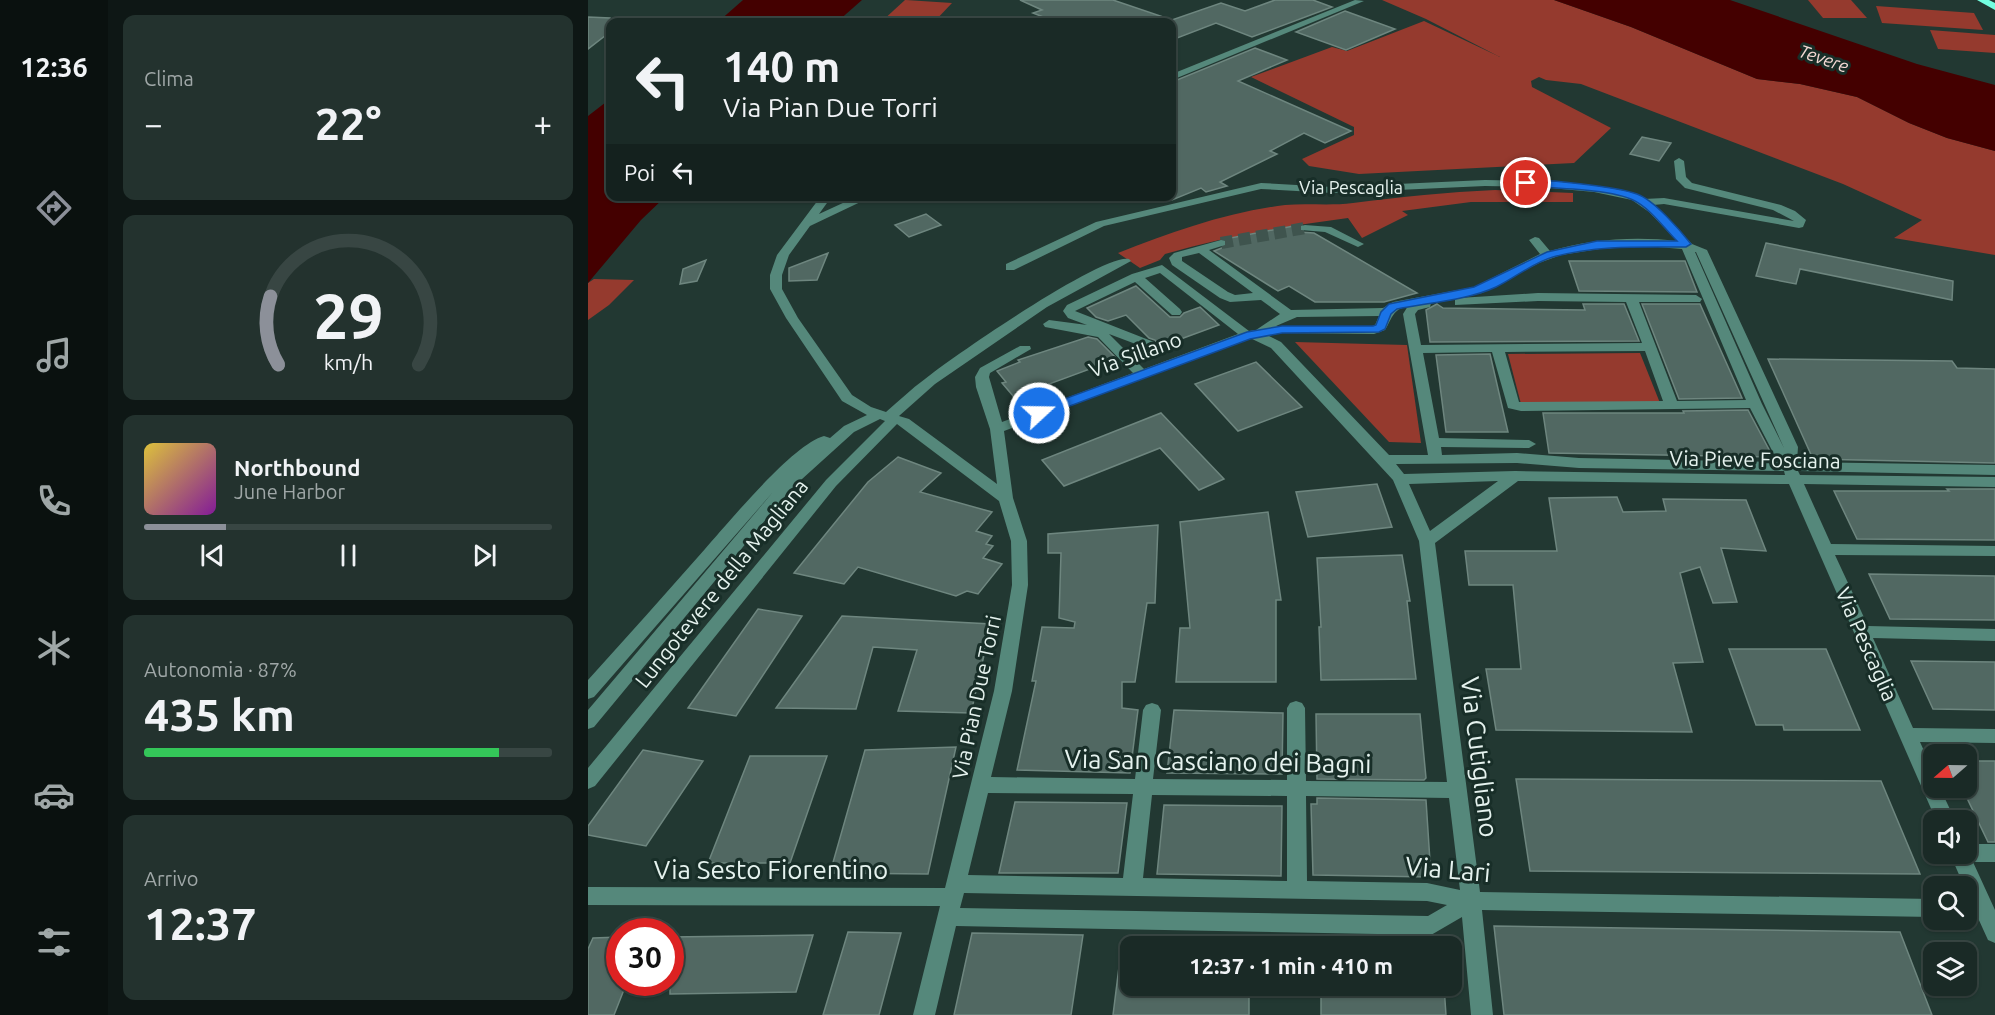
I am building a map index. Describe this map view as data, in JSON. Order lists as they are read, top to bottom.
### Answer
{
  "streets": {
    "street": [
      "Via Pescaglia",
      "Via Sillano",
      "Via Pieve Fosciana",
      "Lungotevere della Magliana",
      "Via Pian Due Torri",
      "Via Cutigliano",
      "Via San Casciano dei Bagni",
      "Via Sesto Fiorentino",
      "Via Lari"
    ]
  },
  "crossings": [
    ["Via Pescaglia", "Via Pieve Fosciana"],
    ["Via Sillano", "Via Pian Due Torri"],
    ["Via Sillano", "Via Cutigliano"],
    ["Via Pieve Fosciana", "Via Cutigliano"],
    ["Via Pian Due Torri", "Via San Casciano dei Bagni"],
    ["Via Pian Due Torri", "Via Sesto Fiorentino"],
    ["Via Pian Due Torri", "Via Lari"],
    ["Via Cutigliano", "Via San Casciano dei Bagni"],
    ["Via Cutigliano", "Via Lari"],
    ["Via Sesto Fiorentino", "Via Lari"]
  ],
  "water": ["Tevere"],
  "north": "left",
  "page": {
    "tabs": "12:36",
    "tile": [
      "Clima",
      ["Autonomia · 87%", "435 km"],
      ["Arrivo", "12:37"]
    ],
    "turn": ["140 m", "Via Pian Due Torri"],
    "heat": ["−", "22°", "+"],
    "then": "Poi",
    "song": ["Northbound", "June Harbor"],
    "limit": "30",
    "trip": "12:37 · 1 min · 410 m",
    "gauge": ["29", "km/h"]
  }
}
